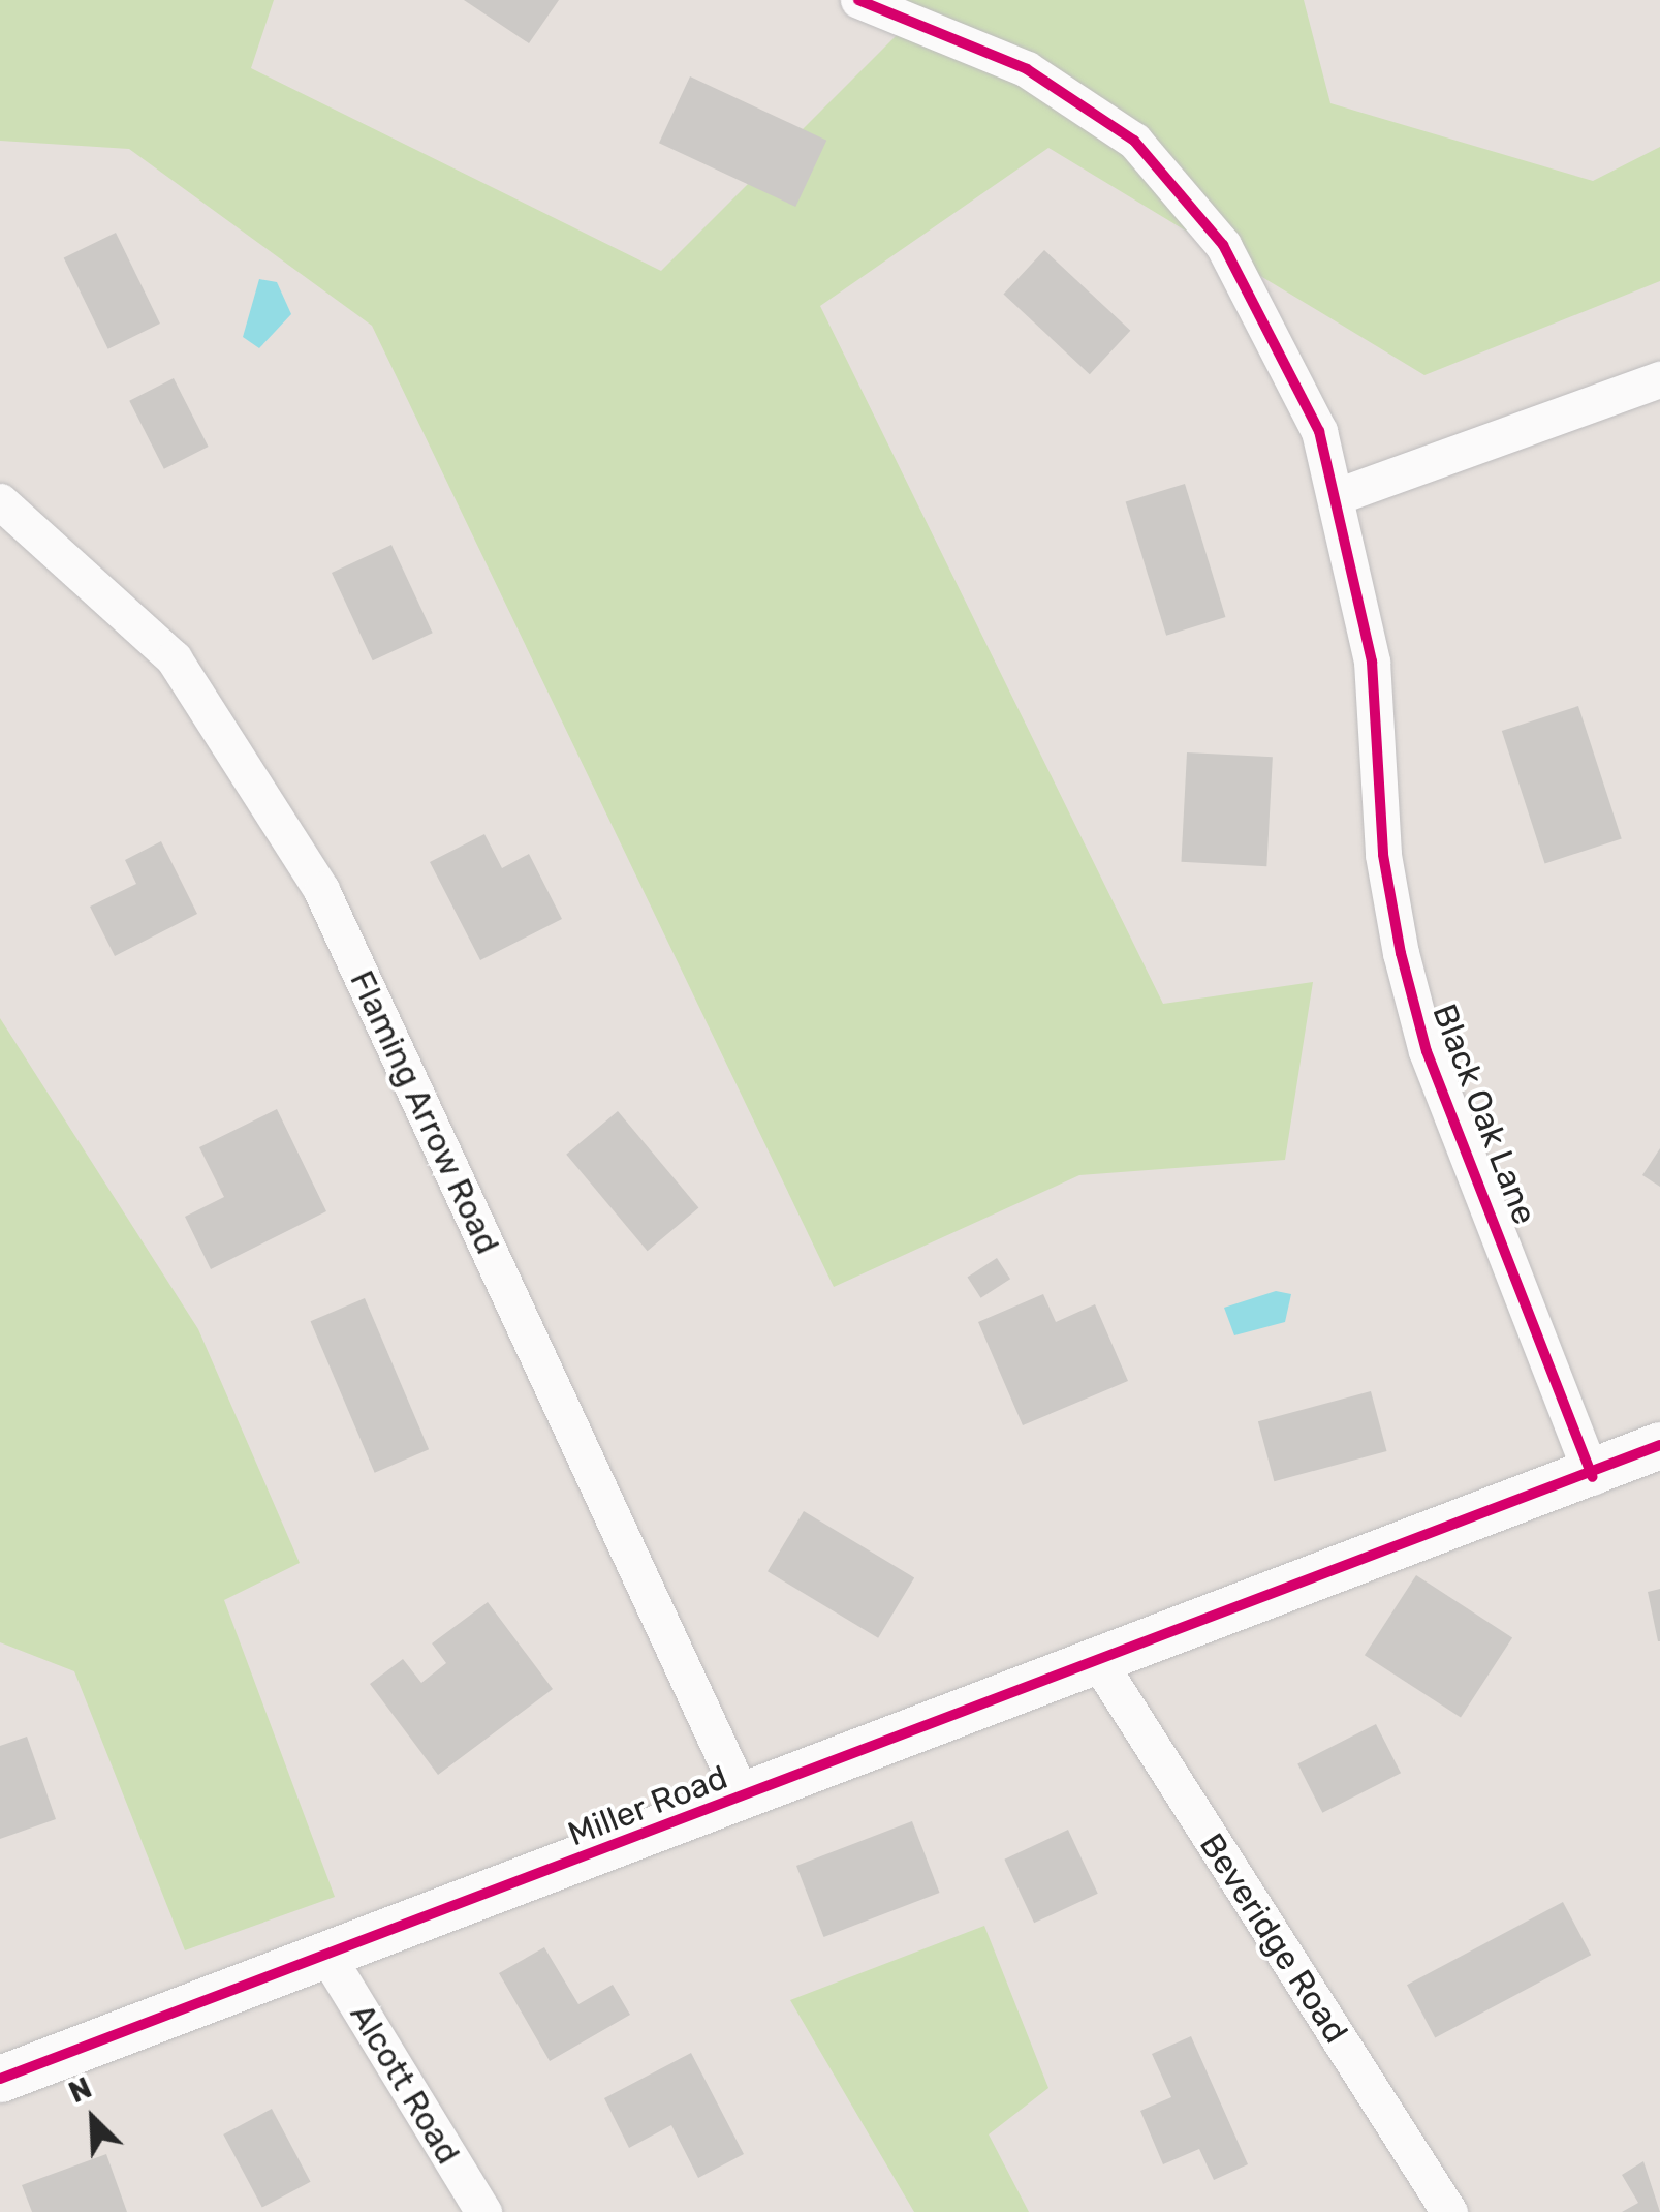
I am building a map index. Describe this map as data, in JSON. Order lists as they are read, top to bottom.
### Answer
{
  "streets": {
    "street": [
      "Flaming Arrow Road",
      "Black Oak Lane",
      "Miller Road",
      "Beveridge Road",
      "Alcott Road"
    ]
  },
  "crossings": [
    ["Flaming Arrow Road", "Miller Road"],
    ["Black Oak Lane", "Miller Road"],
    ["Miller Road", "Beveridge Road"],
    ["Miller Road", "Alcott Road"]
  ],
  "north": "top left"
}
